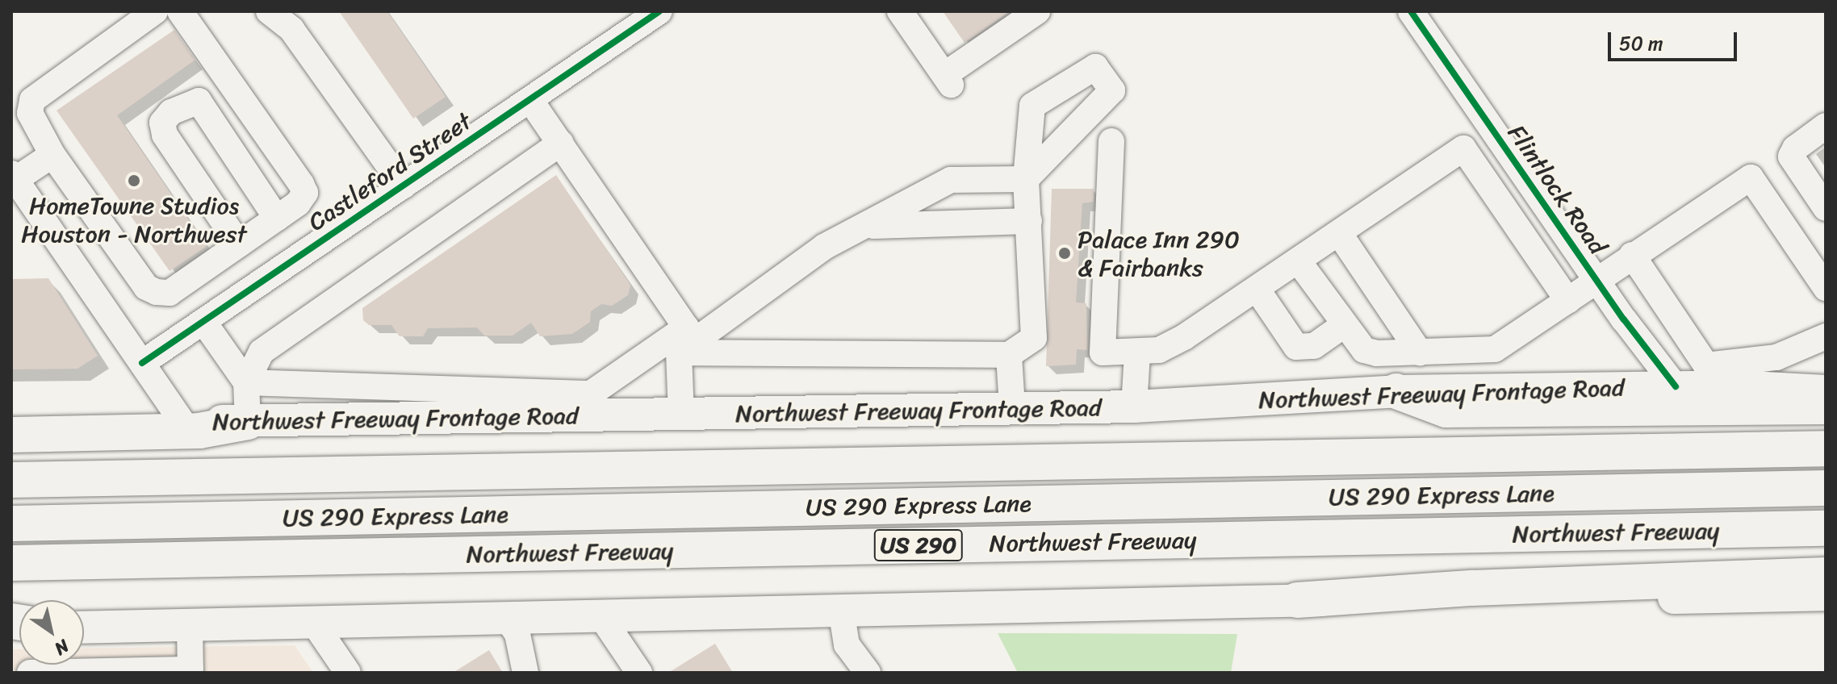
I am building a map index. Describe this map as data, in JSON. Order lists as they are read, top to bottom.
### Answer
{
  "streets": {
    "highway": ["US 290 Express Lane", "Northwest Freeway", "US 290"],
    "main road": ["Northwest Freeway Frontage Road"],
    "street": ["Castleford Street", "Flintlock Road"]
  },
  "crossings": [
    ["Flintlock Road", "Northwest Freeway Frontage Road"]
  ],
  "places": ["HomeTowne Studios Houston - Northwest", "Palace Inn 290 & Fairbanks"],
  "scale_bar": "50 m",
  "north": "bottom right"
}
